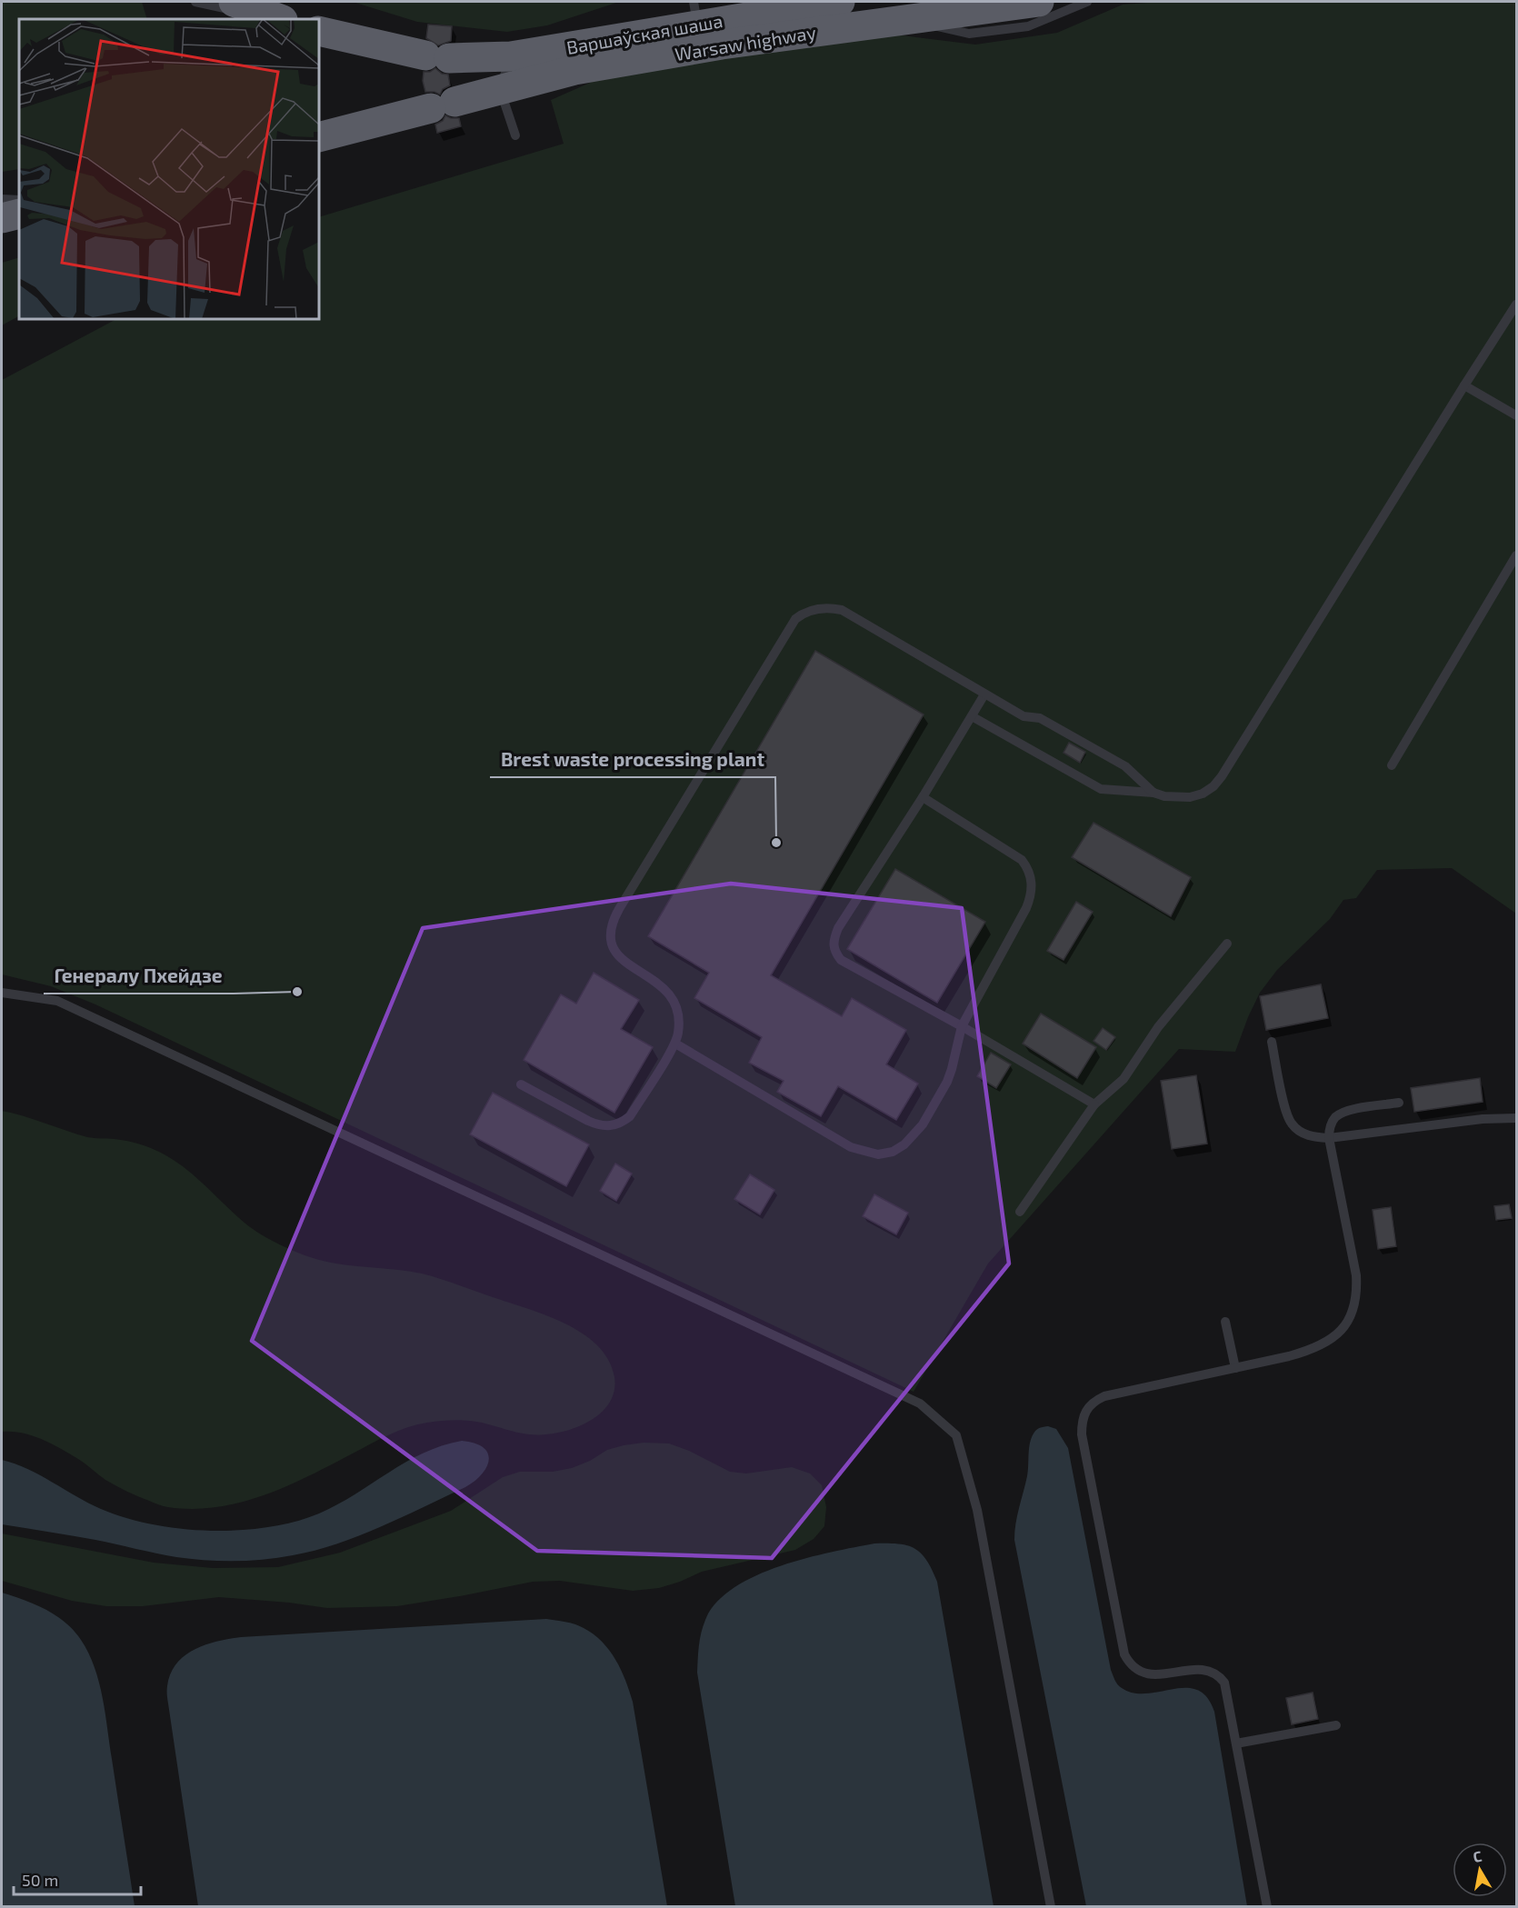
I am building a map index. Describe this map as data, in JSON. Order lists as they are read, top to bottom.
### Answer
{
  "streets": {
    "highway": ["Варшаўская шаша", "Warsaw highway"]
  },
  "places": ["Brest waste processing plant", "Генералу Пхейдзе"],
  "scale_bar": "50 m",
  "north": "top"
}
